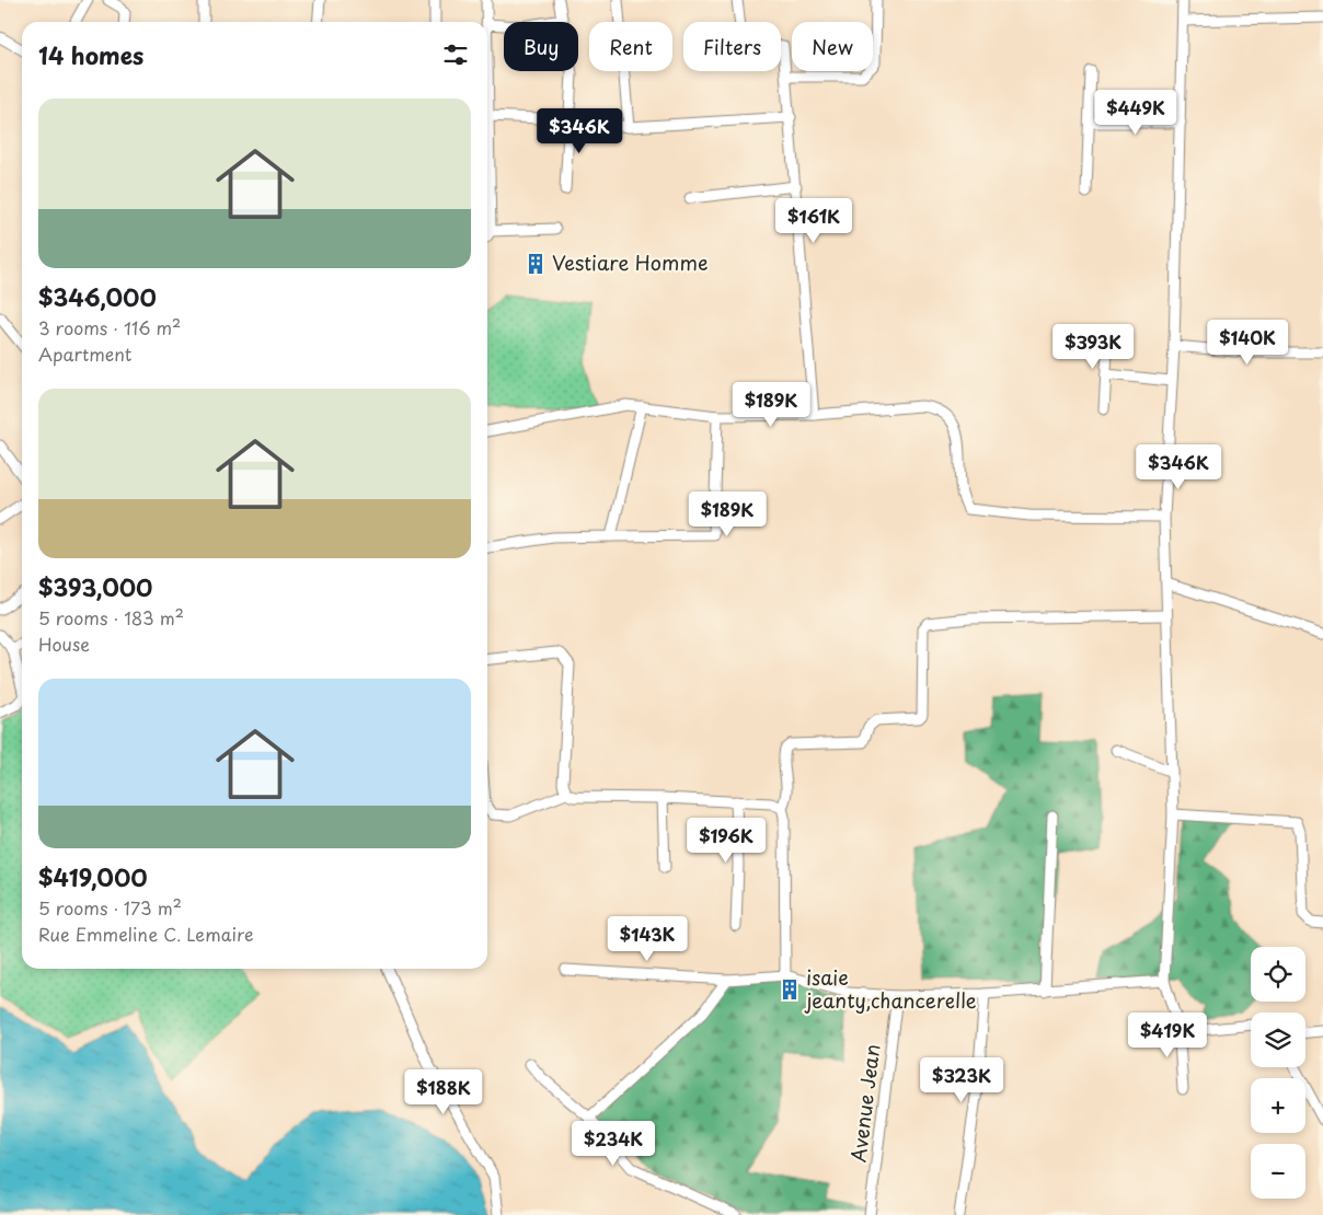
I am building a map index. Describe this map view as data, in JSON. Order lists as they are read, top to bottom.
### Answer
{
  "streets": {
    "street": ["Avenue Jean"]
  },
  "places": {
    "building": ["Vestiare Homme", "isaie jeanty,chancerelle"]
  },
  "page": {
    "chip": [
      "Buy",
      "Rent",
      "Filters",
      "New"
    ],
    "heading": "14 homes",
    "list": [
      {
        "name": "$346,000",
        "note": "3 rooms · 116 m² · Apartment"
      },
      {
        "name": "$393,000",
        "note": "5 rooms · 183 m² · House"
      },
      {
        "name": "$419,000",
        "note": "5 rooms · 173 m² · Rue Emmeline C. Lemaire"
      }
    ],
    "price": [
      "$449K",
      "$346K",
      "$161K",
      "$140K",
      "$393K",
      "$189K",
      "$346K",
      "$189K",
      "$196K",
      "$143K",
      "$419K",
      "$323K",
      "$188K",
      "$234K"
    ],
    "map_buttons": ["+", "−"]
  }
}
